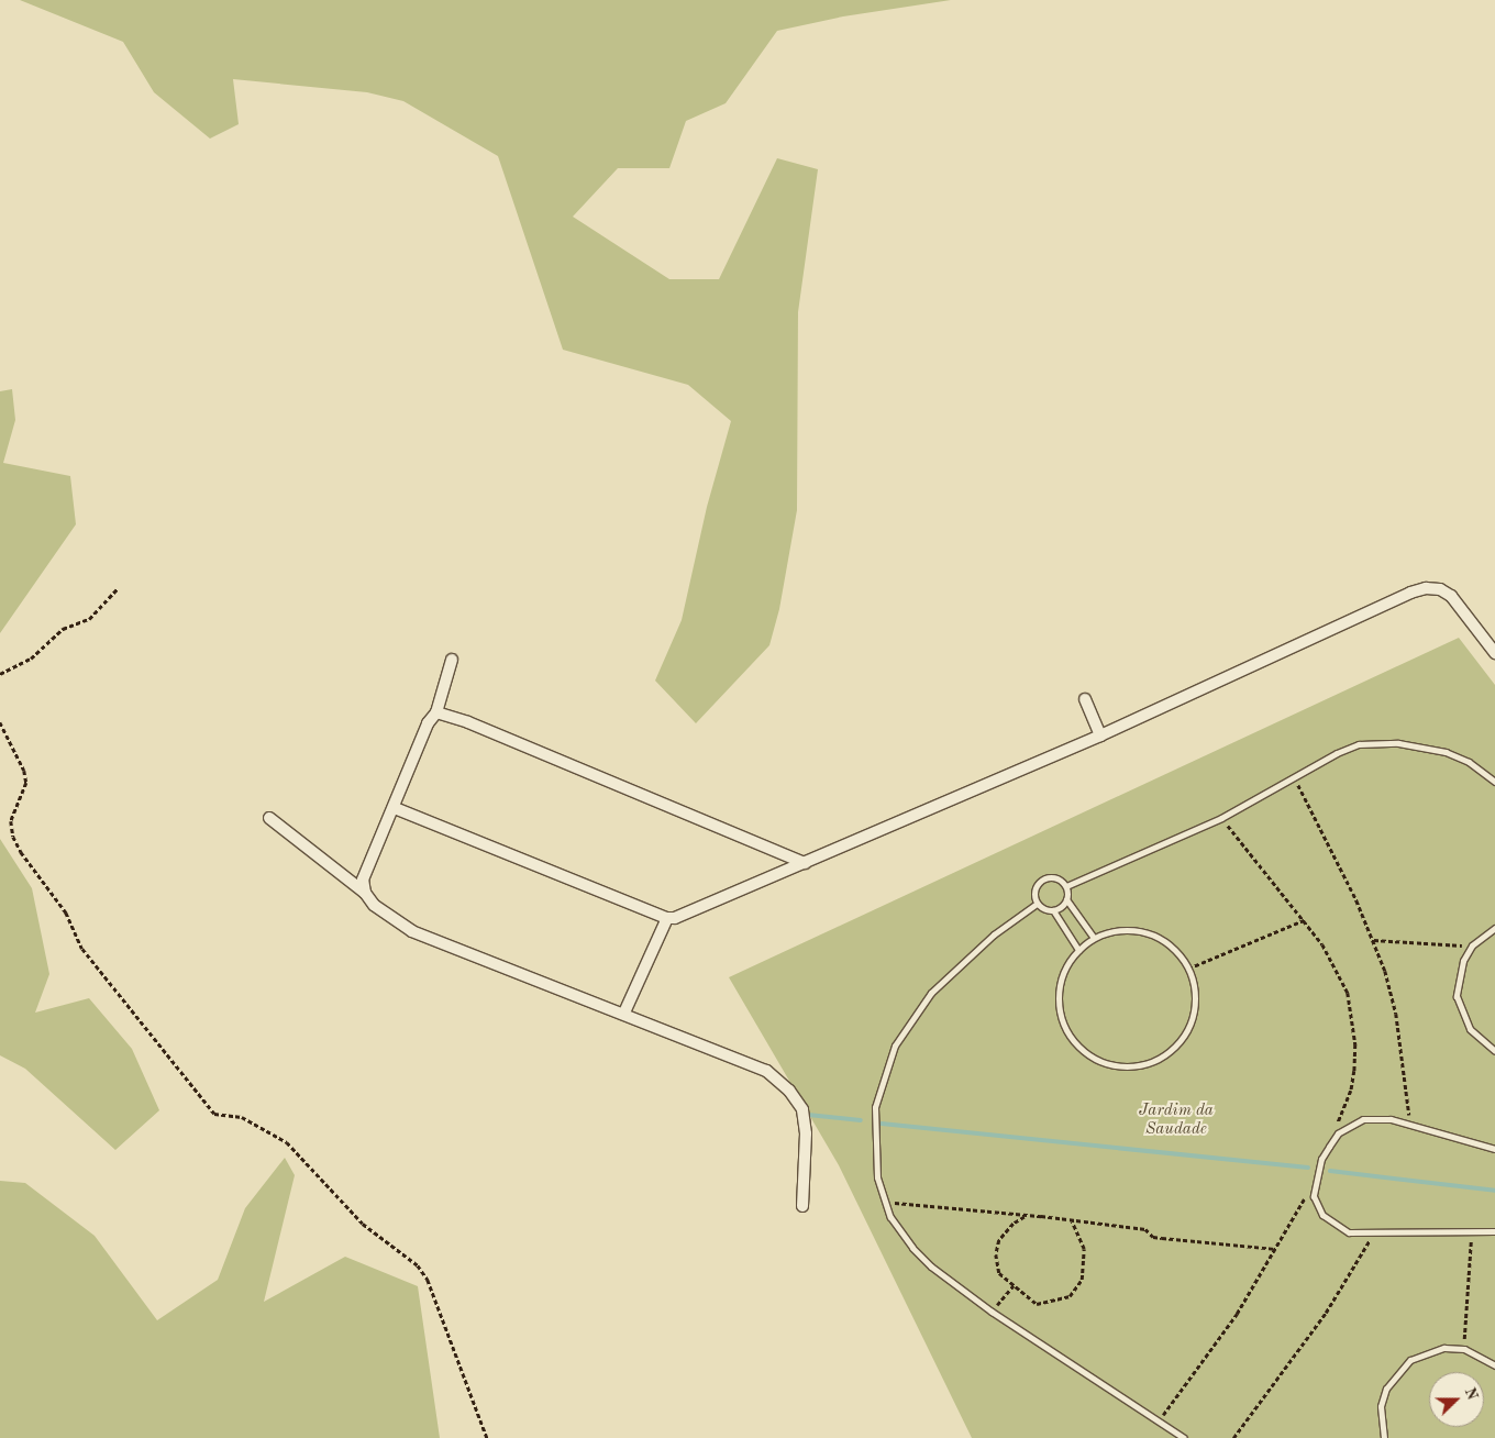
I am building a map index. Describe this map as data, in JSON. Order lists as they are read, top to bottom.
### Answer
{
  "parks": ["Jardim da Saudade"],
  "north": "right"
}
